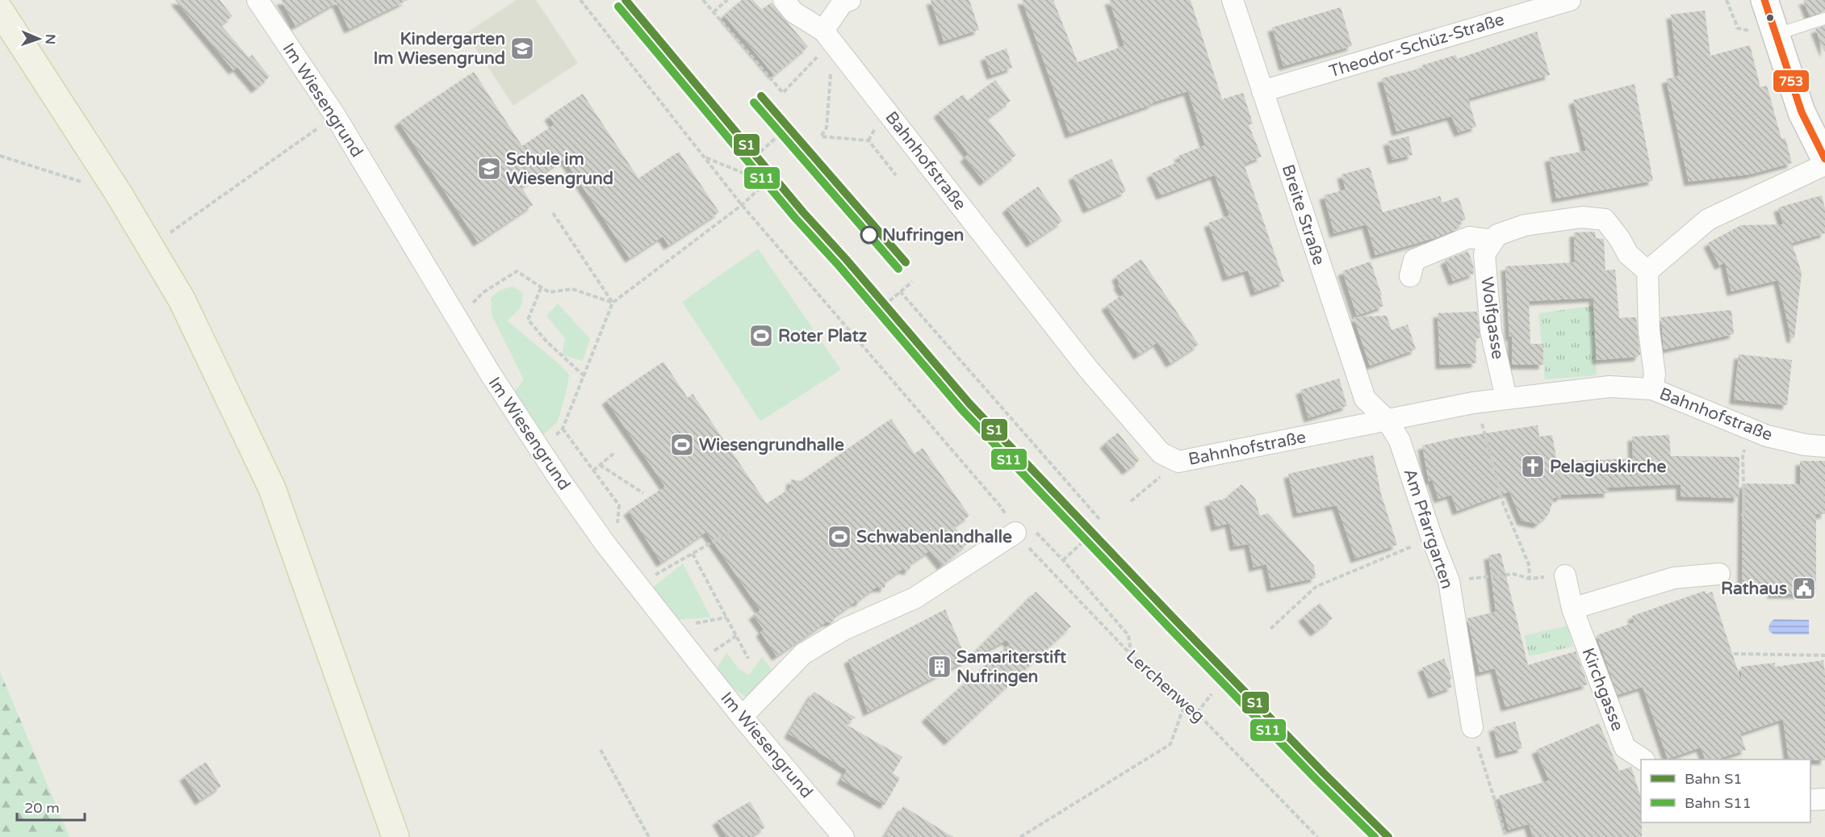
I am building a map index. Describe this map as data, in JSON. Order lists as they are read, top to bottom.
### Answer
{
  "streets": {
    "street": [
      "Theodor-Schüz-Straße",
      "Im Wiesengrund",
      "Bahnhofstraße",
      "Breite Straße",
      "Wolfgasse",
      "Am Pfarrgarten",
      "Kirchgasse"
    ],
    "path": ["Lerchenweg"]
  },
  "crossings": [
    ["Theodor-Schüz-Straße", "Breite Straße"],
    ["Bahnhofstraße", "Breite Straße"],
    ["Bahnhofstraße", "Wolfgasse"],
    ["Bahnhofstraße", "Am Pfarrgarten"],
    ["Breite Straße", "Am Pfarrgarten"]
  ],
  "places": {
    "school or university": ["Kindergarten Im Wiesengrund", "Schule im Wiesengrund"],
    "other": ["Nufringen"],
    "sports": ["Roter Platz", "Wiesengrundhalle", "Schwabenlandhalle"],
    "church": ["Pelagiuskirche"],
    "public building": ["Rathaus"],
    "building": ["Samariterstift Nufringen"]
  },
  "lines": ["rail line S1", "transit line 753", "rail line S11"],
  "legend": ["Bahn S1", "Bahn S11"],
  "scale_bar": "20 m",
  "north": "right"
}
